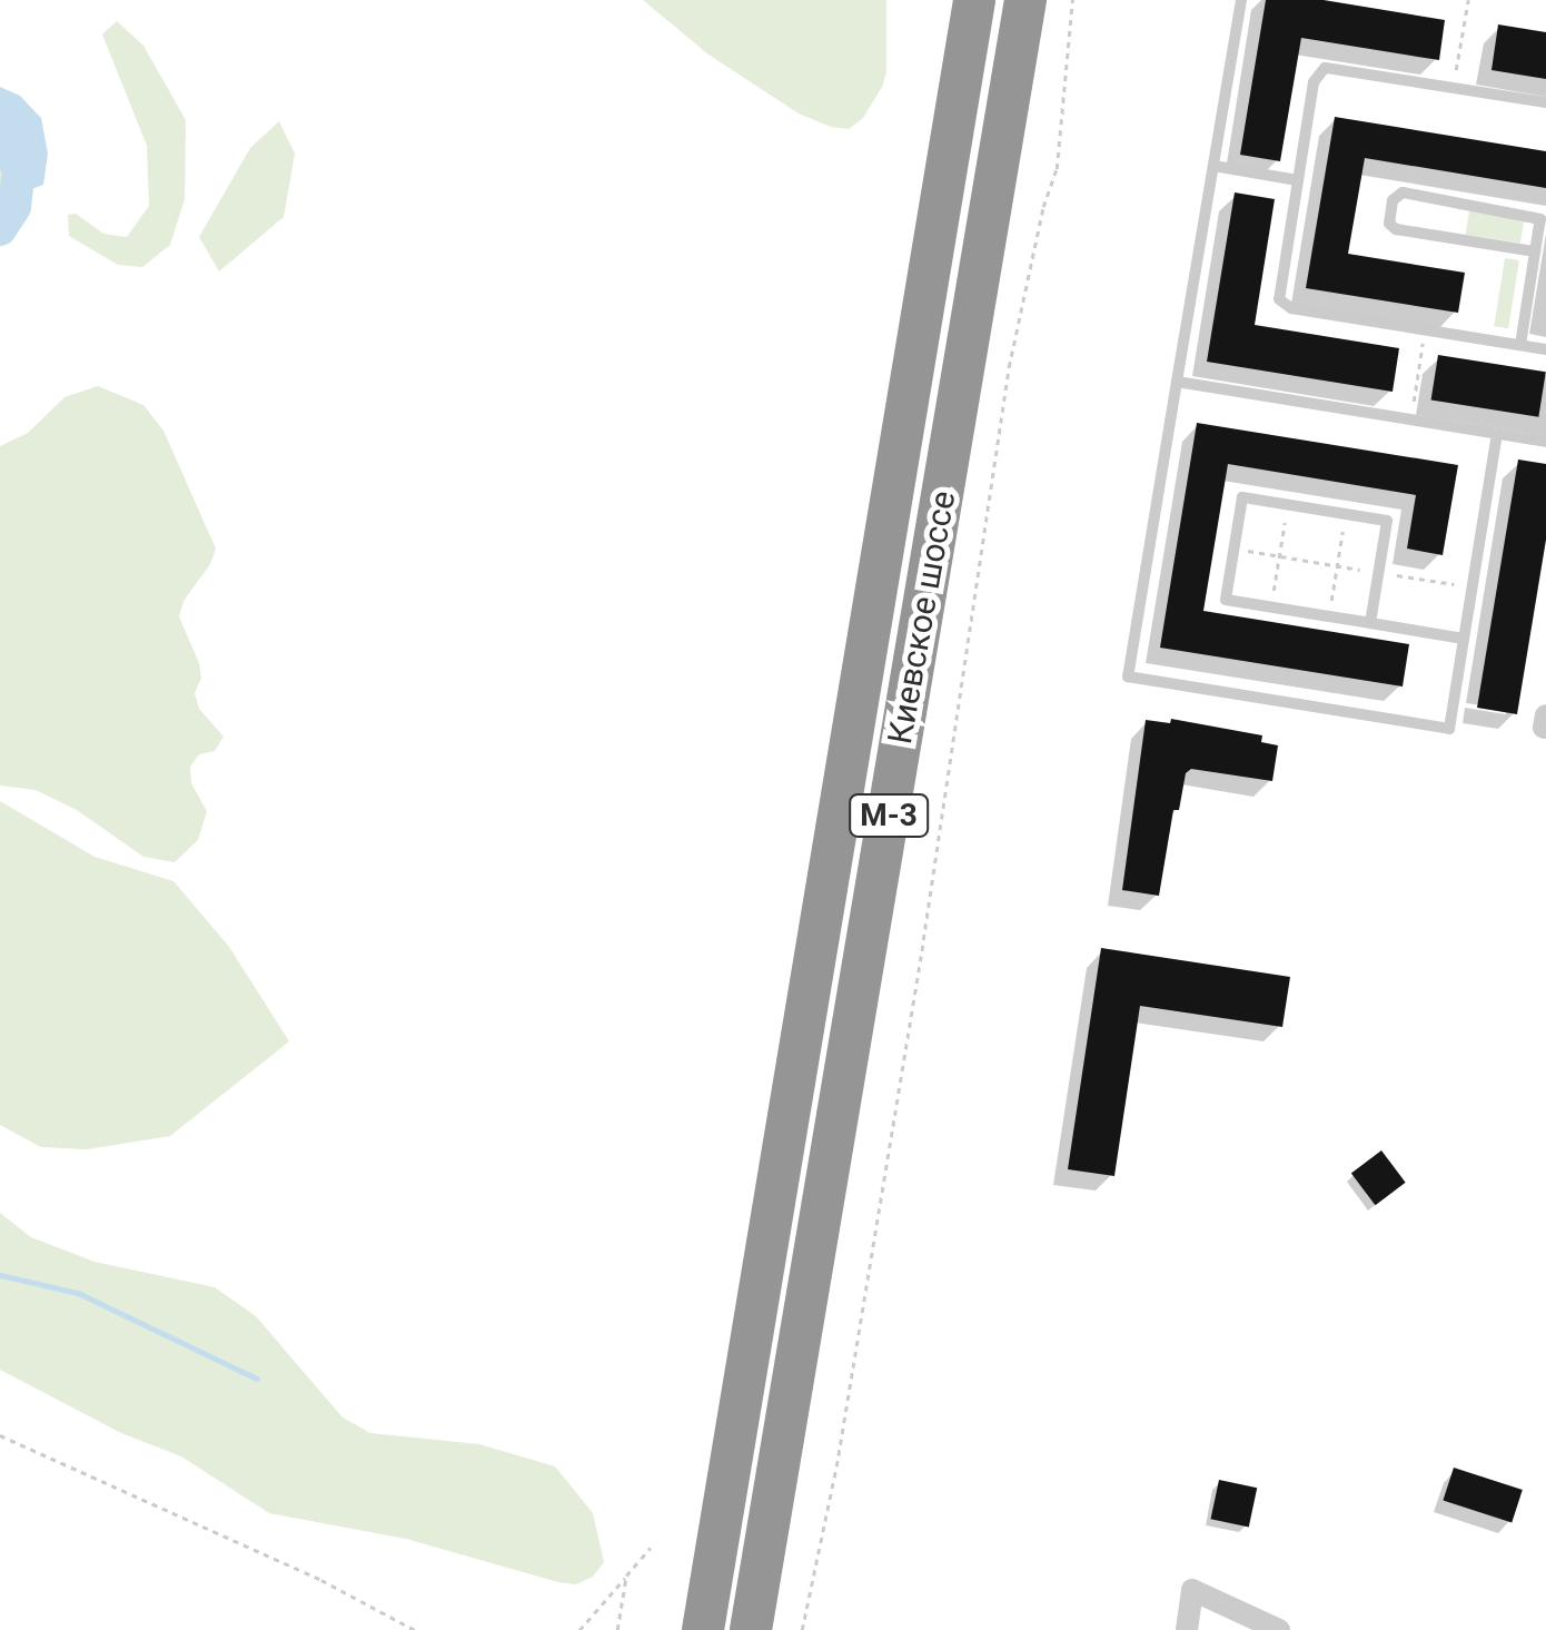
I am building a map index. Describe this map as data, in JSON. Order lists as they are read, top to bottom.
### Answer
{
  "streets": {
    "highway": ["Киевское шоссе", "М-3"]
  }
}
